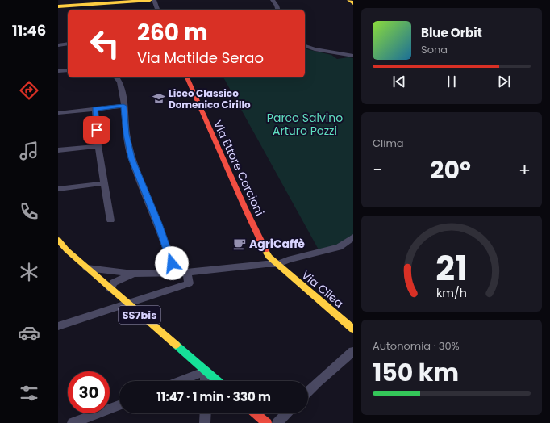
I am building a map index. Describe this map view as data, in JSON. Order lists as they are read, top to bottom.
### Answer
{
  "streets": {
    "street": ["Via Ettore Corcioni", "Via Cilea", "SS7bis"]
  },
  "crossings": [
    ["Via Ettore Corcioni", "Via Cilea"]
  ],
  "parks": ["Parco Salvino Arturo Pozzi"],
  "places": {
    "school or university": ["Liceo Classico Domenico Cirillo"],
    "cafe": ["AgriCaffè"]
  },
  "page": {
    "tabs": "11:46",
    "turn": ["260 m", "Via Matilde Serao"],
    "song": ["Blue Orbit", "Sona"],
    "tile": [
      "Clima",
      ["Autonomia · 30%", "150 km"]
    ],
    "heat": ["−", "20°", "+"],
    "limit": "30",
    "trip": "11:47 · 1 min · 330 m",
    "gauge": ["21", "km/h"]
  }
}
